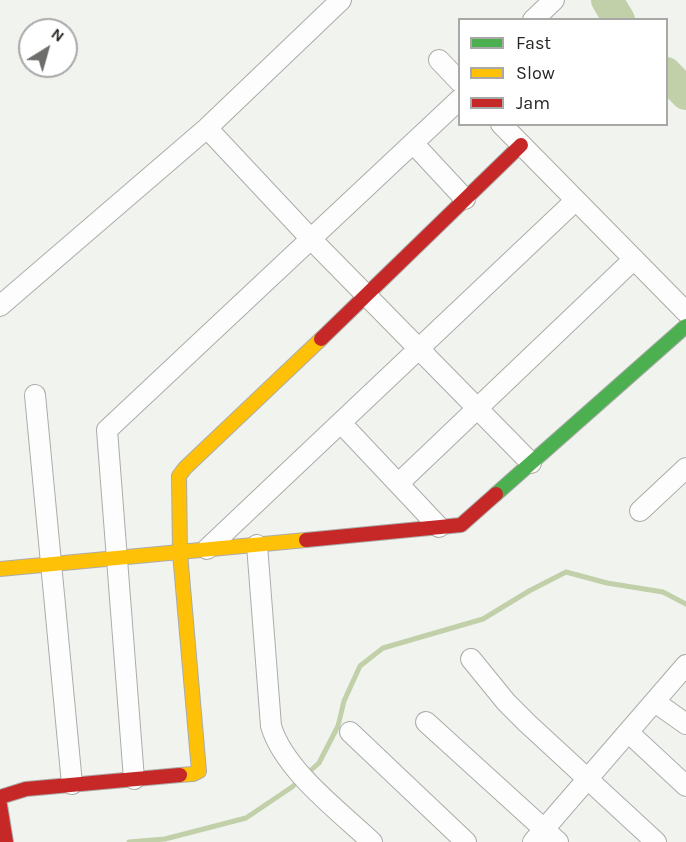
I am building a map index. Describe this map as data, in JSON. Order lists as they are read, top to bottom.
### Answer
{
  "legend": ["Fast", "Slow", "Jam"],
  "north": "top right"
}
